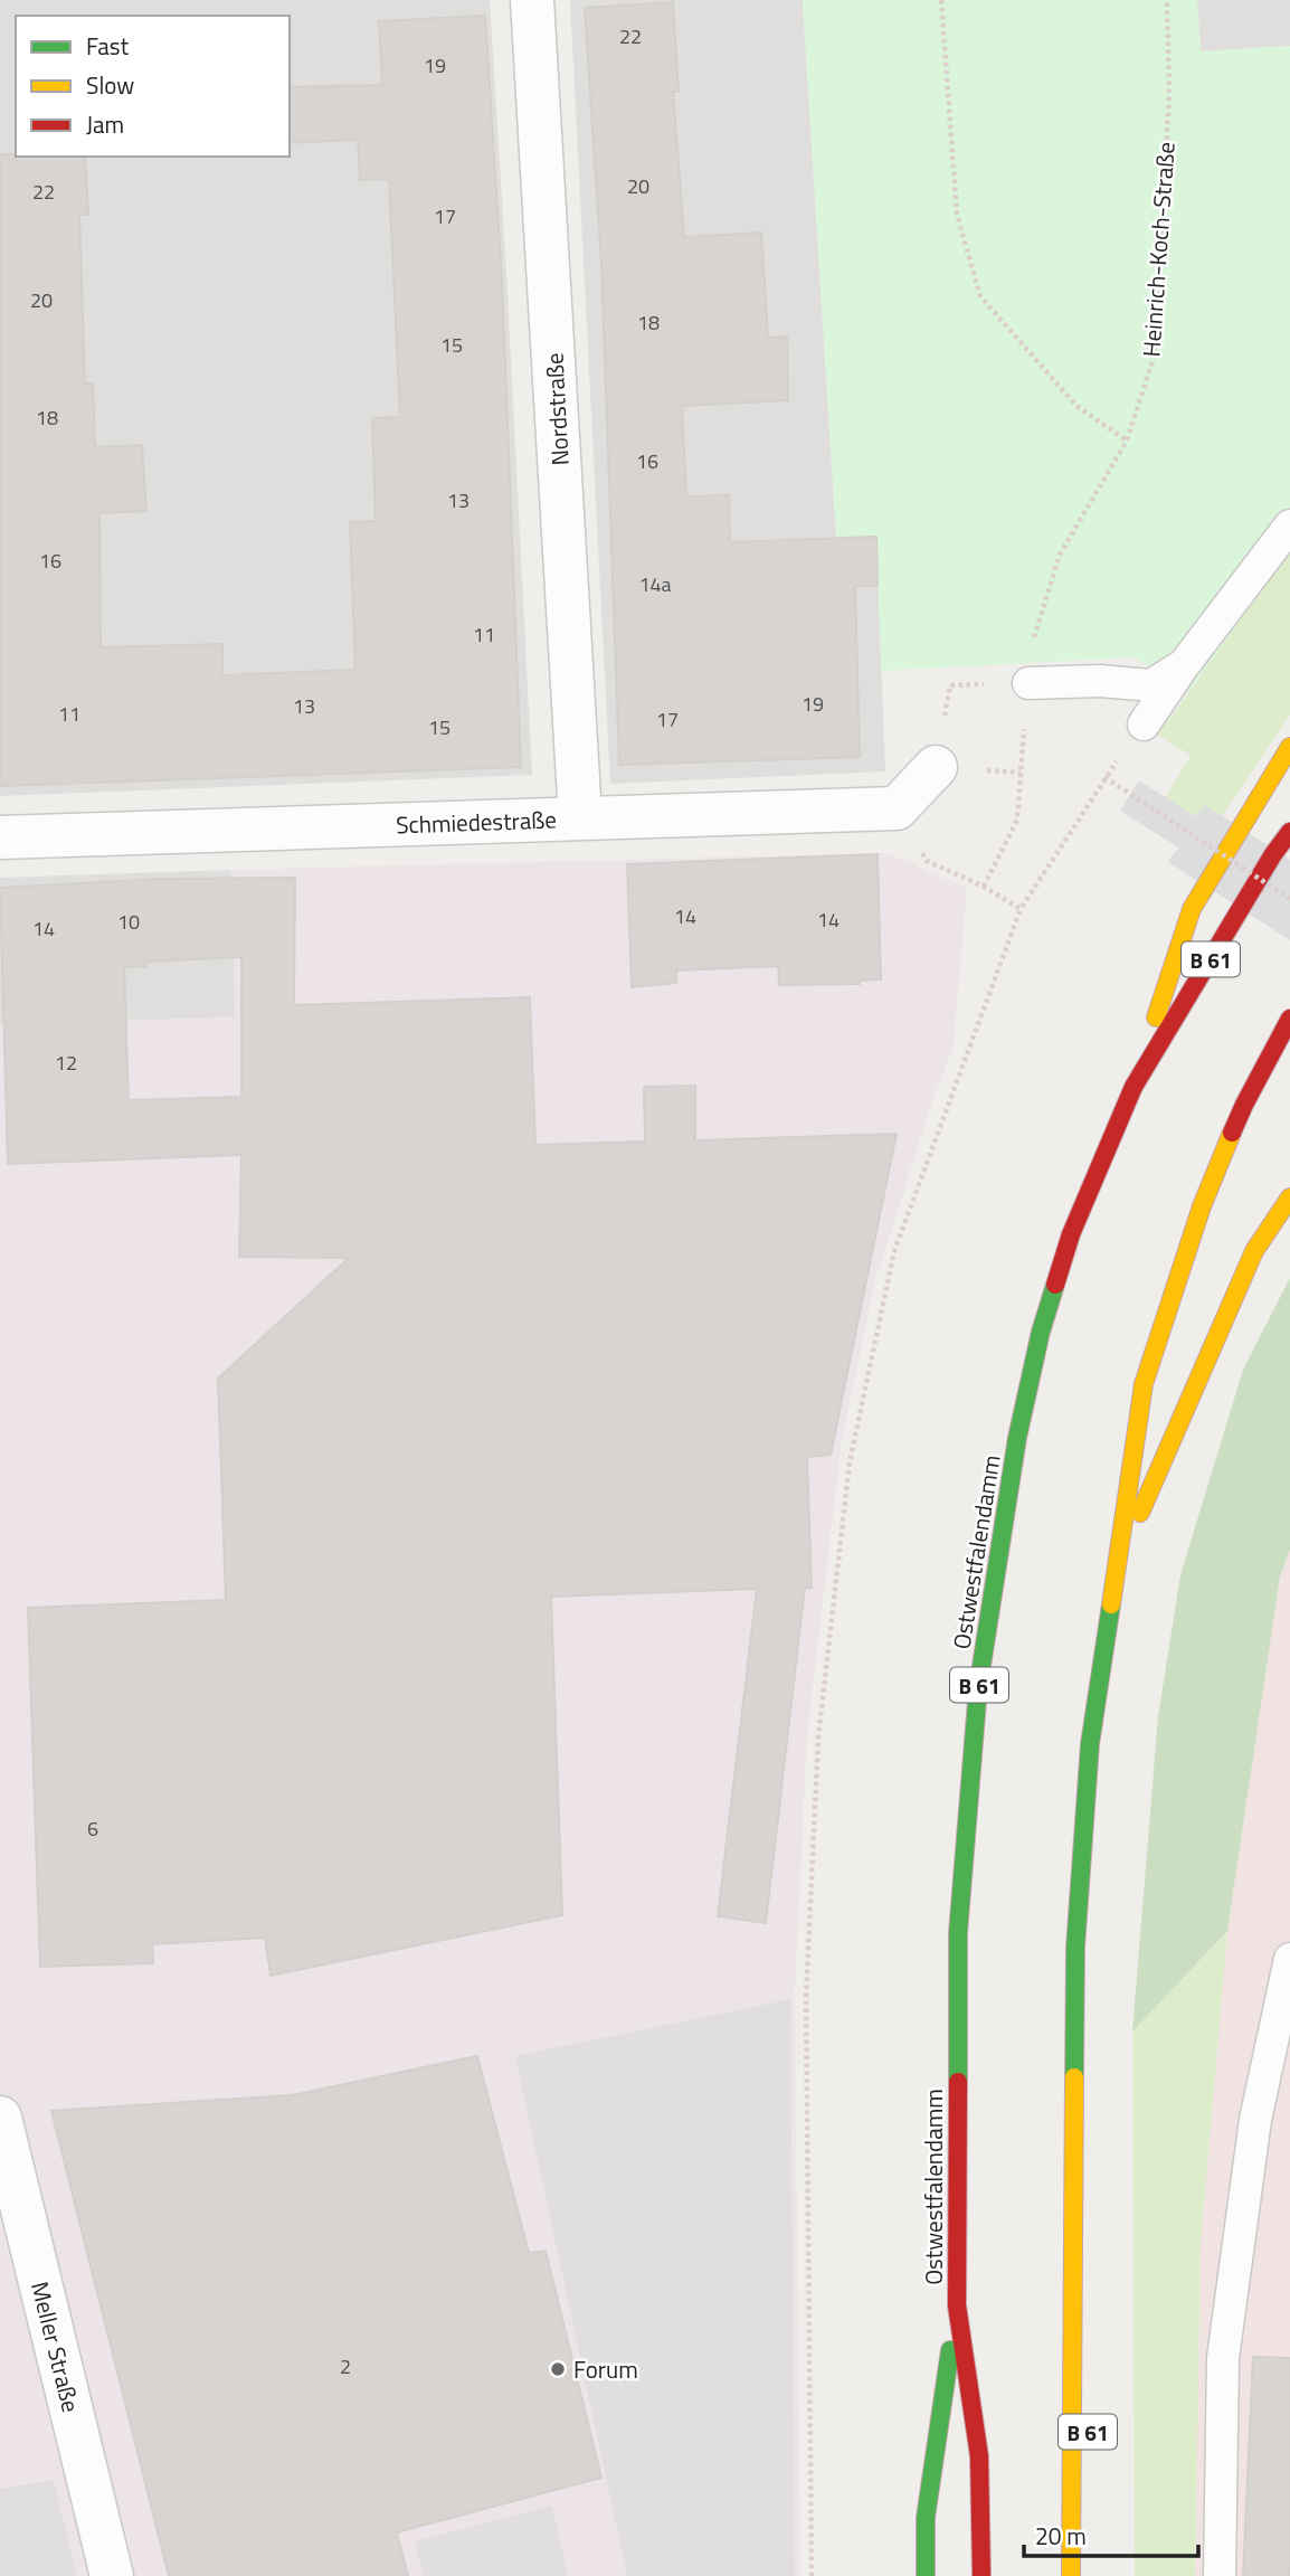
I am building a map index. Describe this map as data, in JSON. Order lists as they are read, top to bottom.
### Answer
{
  "streets": {
    "highway": ["B 61", "Ostwestfalendamm"],
    "street": ["Nordstraße", "Schmiedestraße", "Meller Straße"],
    "path": ["Heinrich-Koch-Straße"]
  },
  "crossings": [
    ["Nordstraße", "Schmiedestraße"],
    ["B 61", "Ostwestfalendamm"]
  ],
  "places": ["Forum"],
  "house_numbers": [
    "22",
    "19",
    "20",
    "22",
    "17",
    "20",
    "18",
    "15",
    "18",
    "16",
    "13",
    "16",
    "14a",
    "11",
    "19",
    "13",
    "11",
    "17",
    "15",
    "14",
    "14",
    "10",
    "14",
    "12",
    "6",
    "2"
  ],
  "legend": ["Fast", "Slow", "Jam"],
  "scale_bar": "20 m"
}
